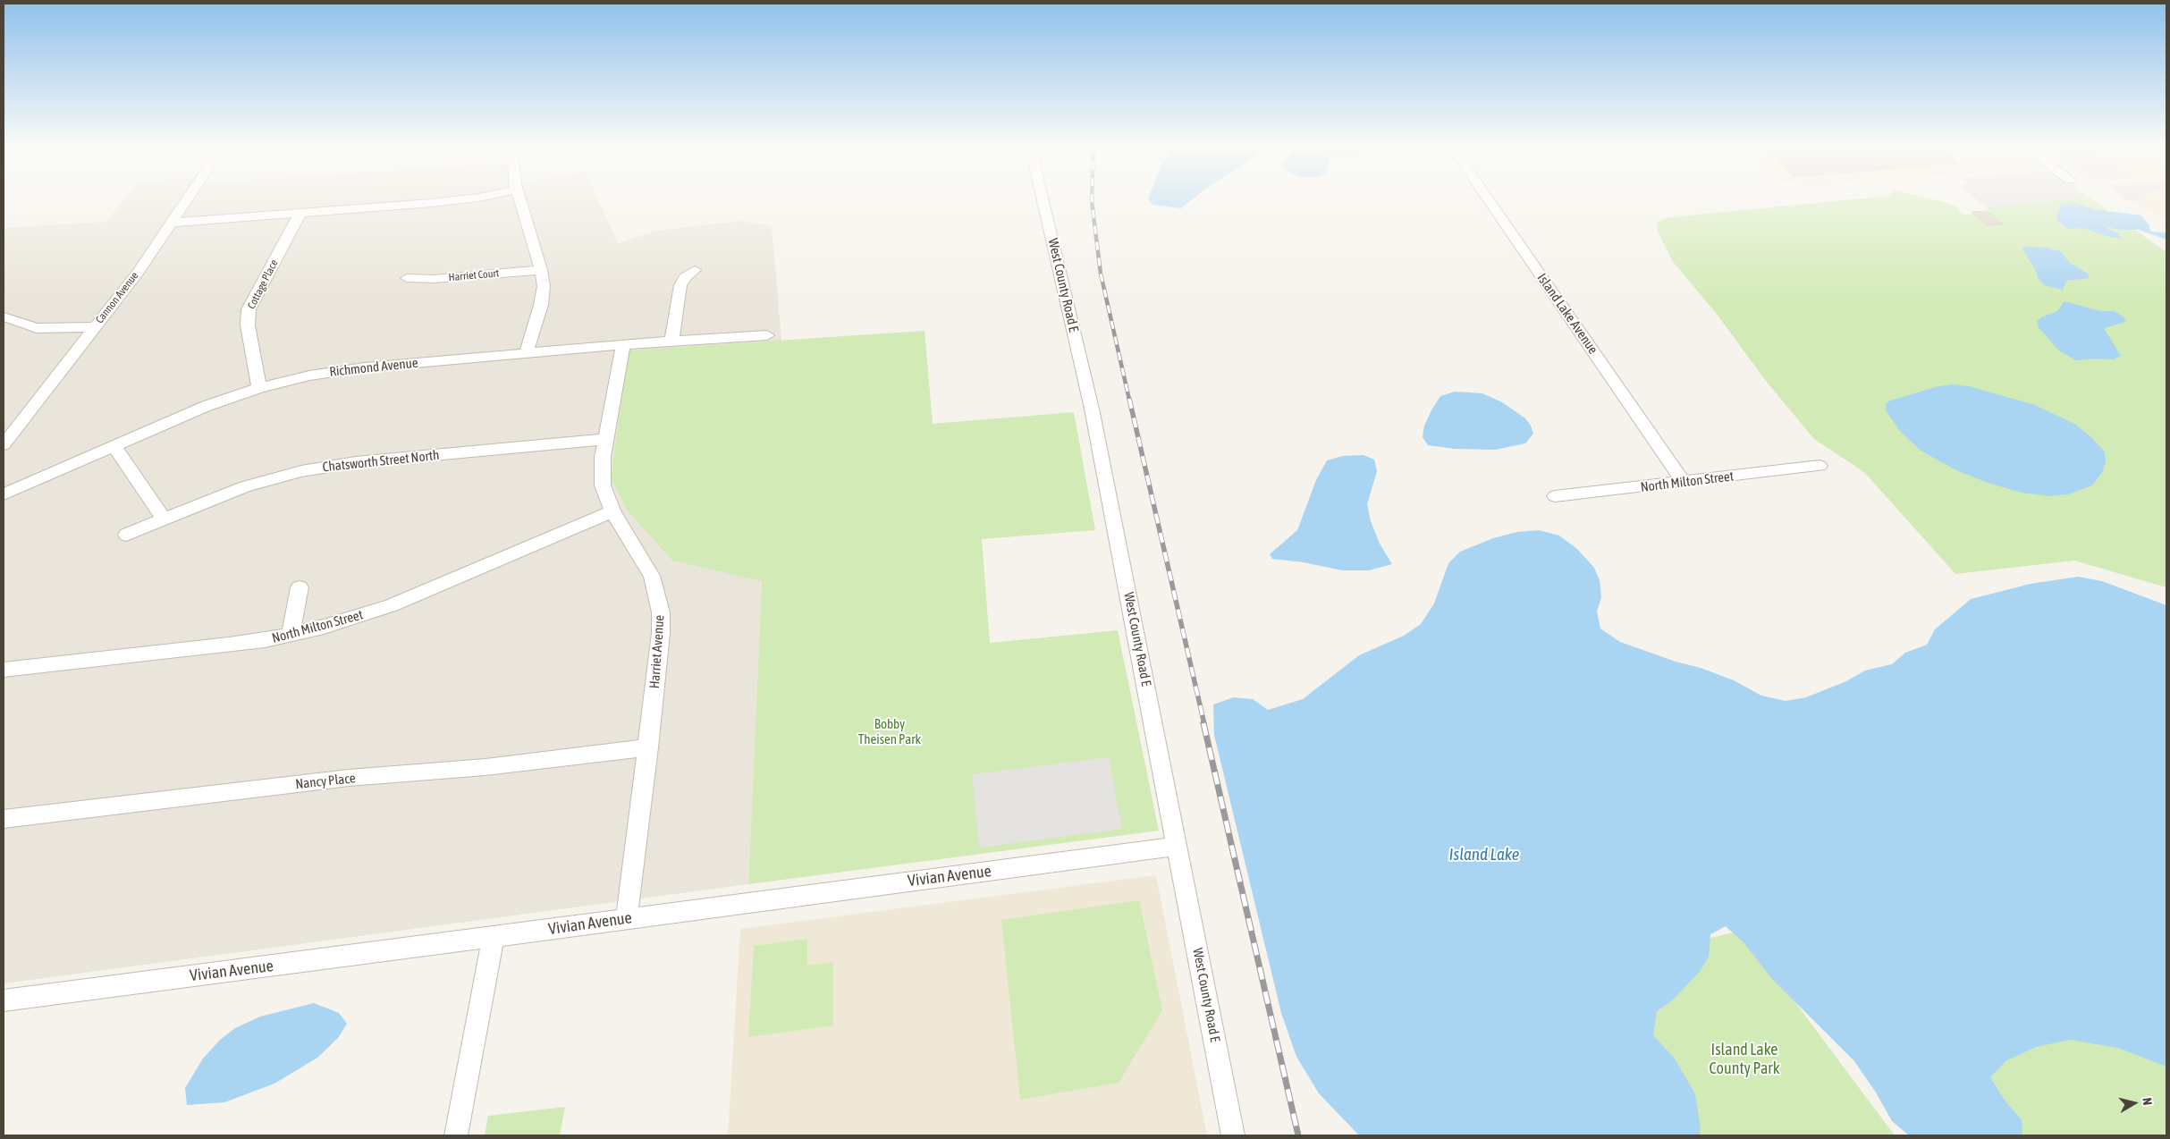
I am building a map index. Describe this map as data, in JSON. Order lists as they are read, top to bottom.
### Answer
{
  "streets": {
    "street": [
      "Harriet Court",
      "Cottage Place",
      "West County Road E",
      "Cannon Avenue",
      "Island Lake Avenue",
      "Richmond Avenue",
      "Chatsworth Street North",
      "North Milton Street",
      "Harriet Avenue",
      "Nancy Place",
      "Vivian Avenue"
    ]
  },
  "crossings": [
    ["Cottage Place", "Richmond Avenue"],
    ["West County Road E", "Vivian Avenue"],
    ["Island Lake Avenue", "North Milton Street"],
    ["Richmond Avenue", "Harriet Avenue"],
    ["Chatsworth Street North", "Harriet Avenue"],
    ["North Milton Street", "Harriet Avenue"],
    ["Harriet Avenue", "Nancy Place"],
    ["Harriet Avenue", "Vivian Avenue"]
  ],
  "water": ["Island Lake"],
  "parks": ["Bobby Theisen Park", "Island Lake County Park"],
  "north": "right"
}
